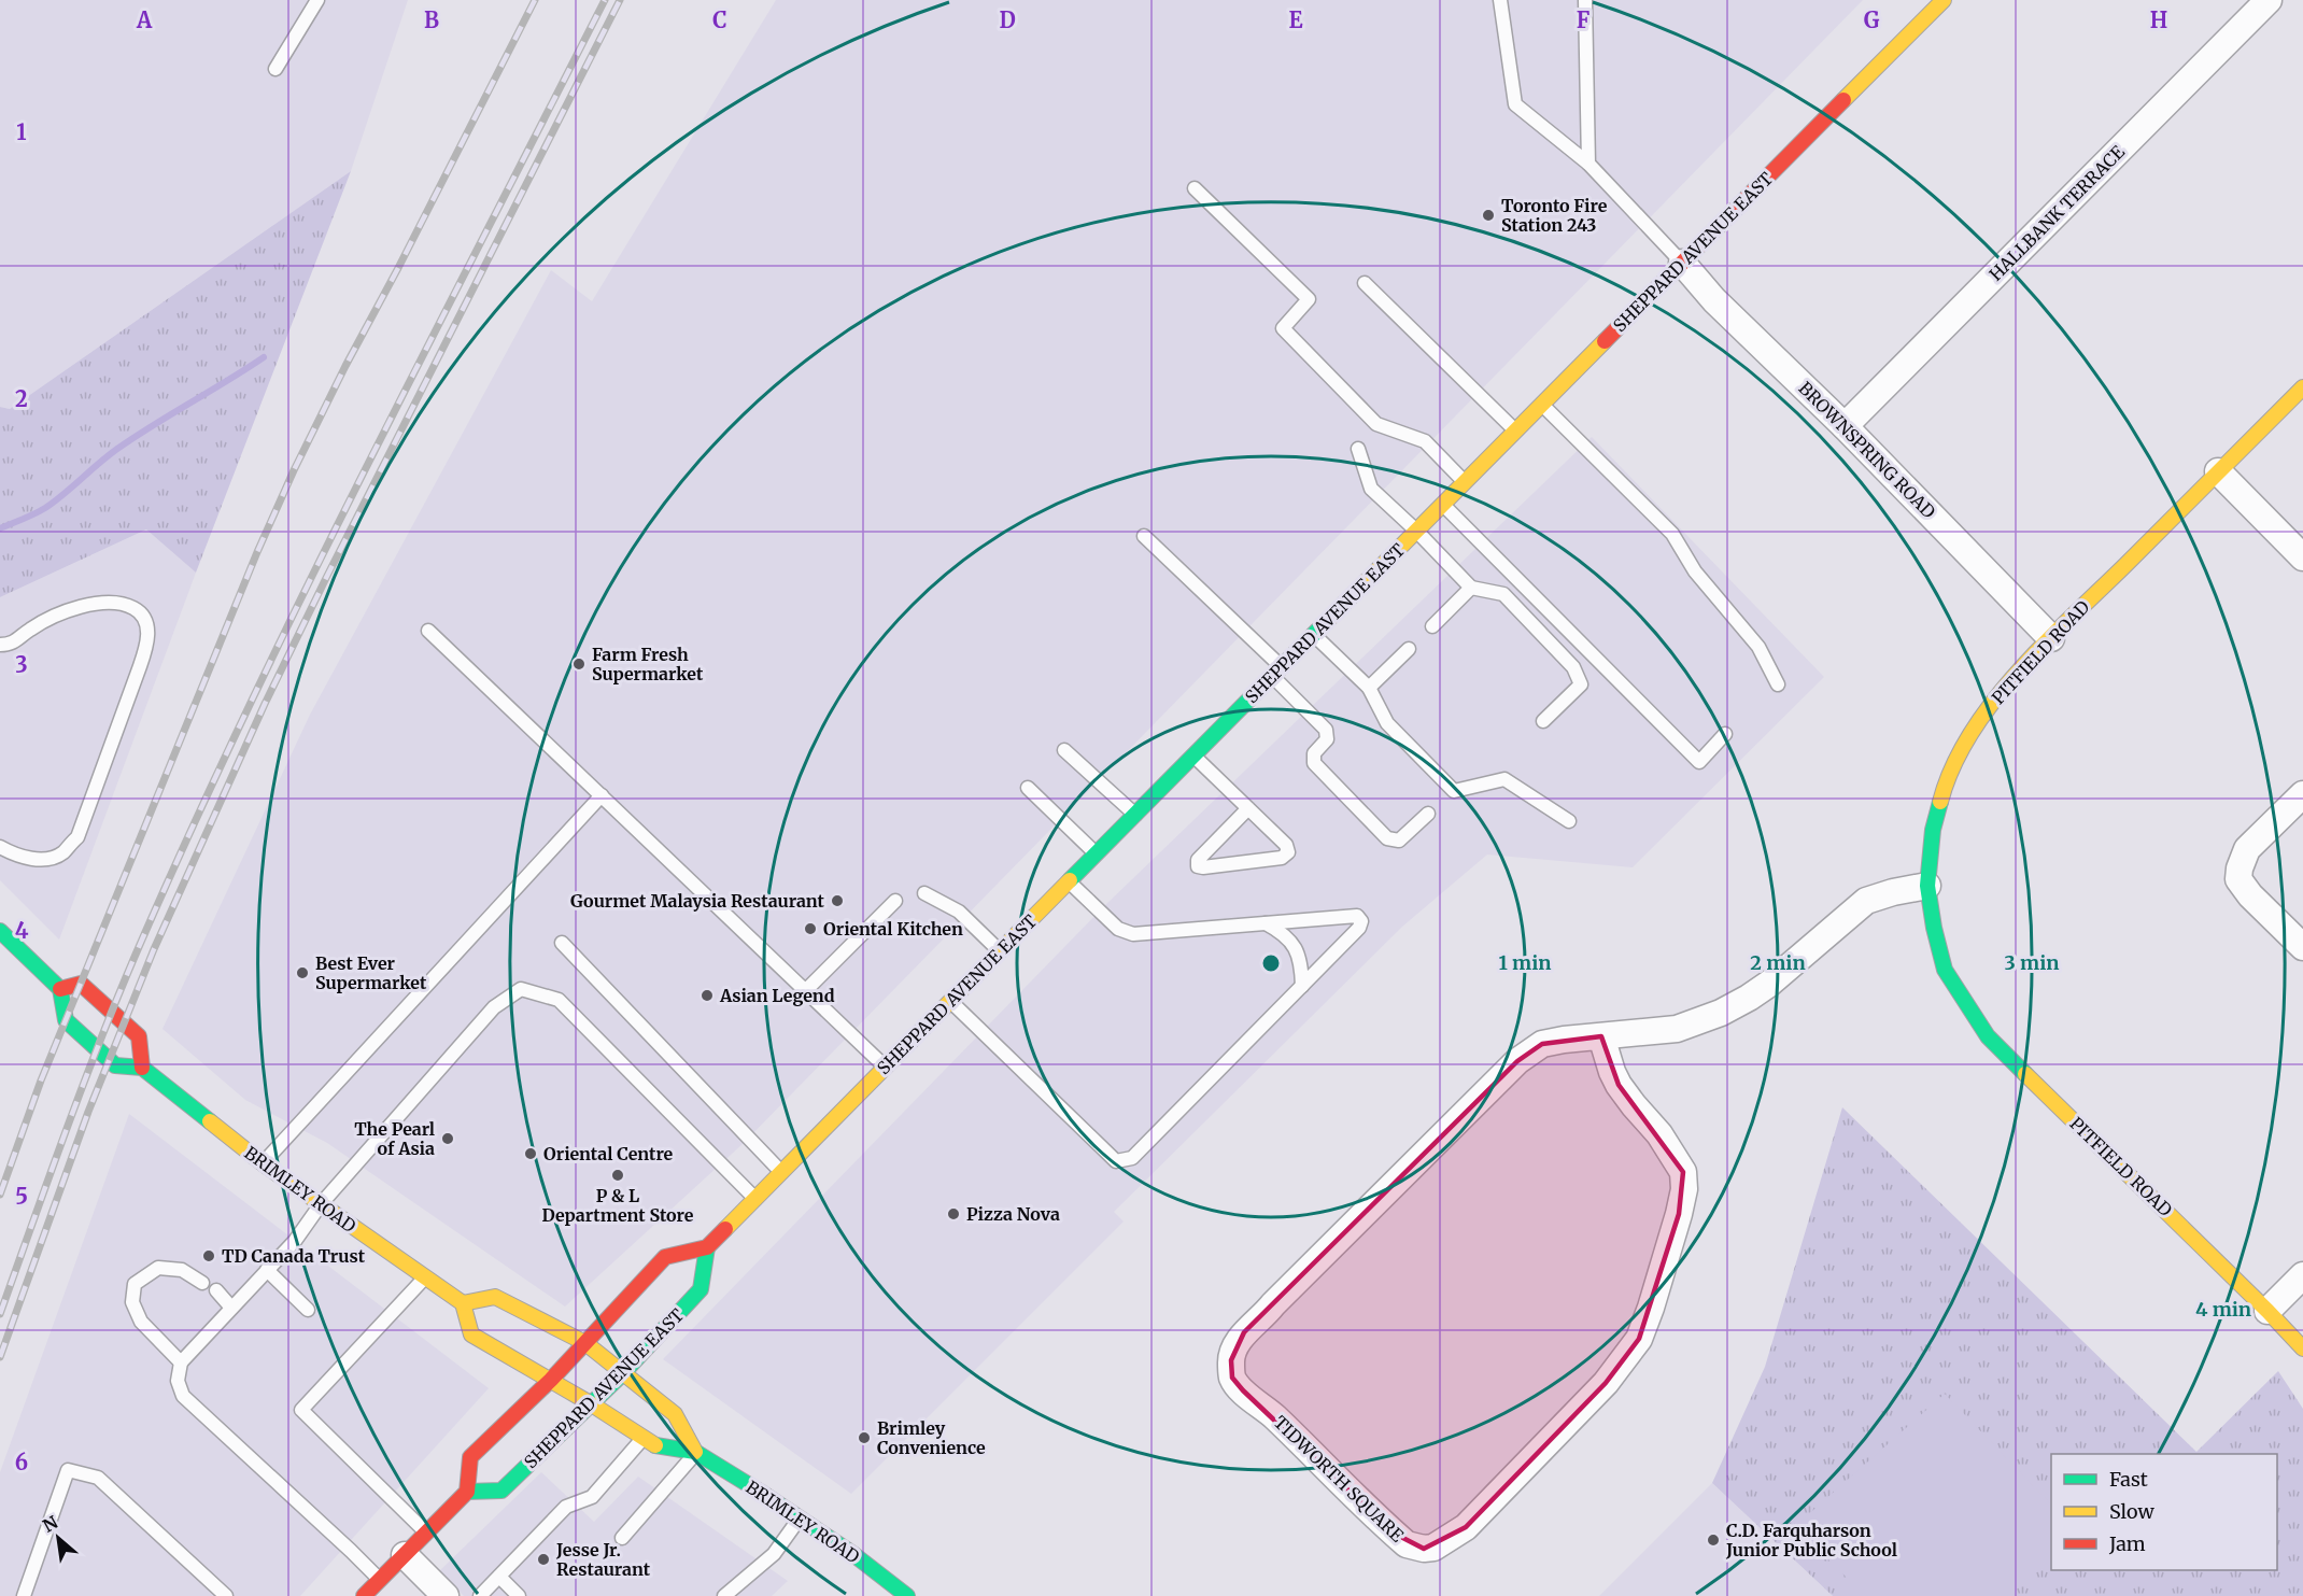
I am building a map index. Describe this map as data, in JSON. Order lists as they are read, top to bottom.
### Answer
{
  "streets": {
    "main road": ["SHEPPARD AVENUE EAST", "PITFIELD ROAD", "BRIMLEY ROAD"],
    "street": ["HALLBANK TERRACE", "BROWNSPRING ROAD", "TIDWORTH SQUARE"]
  },
  "crossings": [
    ["HALLBANK TERRACE", "BROWNSPRING ROAD"],
    ["SHEPPARD AVENUE EAST", "BROWNSPRING ROAD"],
    ["SHEPPARD AVENUE EAST", "BRIMLEY ROAD"],
    ["BROWNSPRING ROAD", "PITFIELD ROAD"],
    ["PITFIELD ROAD", "TIDWORTH SQUARE"]
  ],
  "places": [
    "Toronto Fire Station 243",
    "Farm Fresh Supermarket",
    "Gourmet Malaysia Restaurant",
    "Oriental Kitchen",
    "Best Ever Supermarket",
    "Asian Legend",
    "The Pearl of Asia",
    "Oriental Centre",
    "P & L Department Store",
    "Pizza Nova",
    "TD Canada Trust",
    "Brimley Convenience",
    "C.D. Farquharson Junior Public School",
    "Jesse Jr. Restaurant"
  ],
  "legend": ["Fast", "Slow", "Jam"],
  "north": "top left",
  "grid": {
    "columns": [
      "A",
      "B",
      "C",
      "D",
      "E",
      "F",
      "G",
      "H"
    ],
    "rows": [
      "1",
      "2",
      "3",
      "4",
      "5",
      "6"
    ]
  },
  "rings": [
    "1 min",
    "2 min",
    "3 min",
    "4 min"
  ]
}
